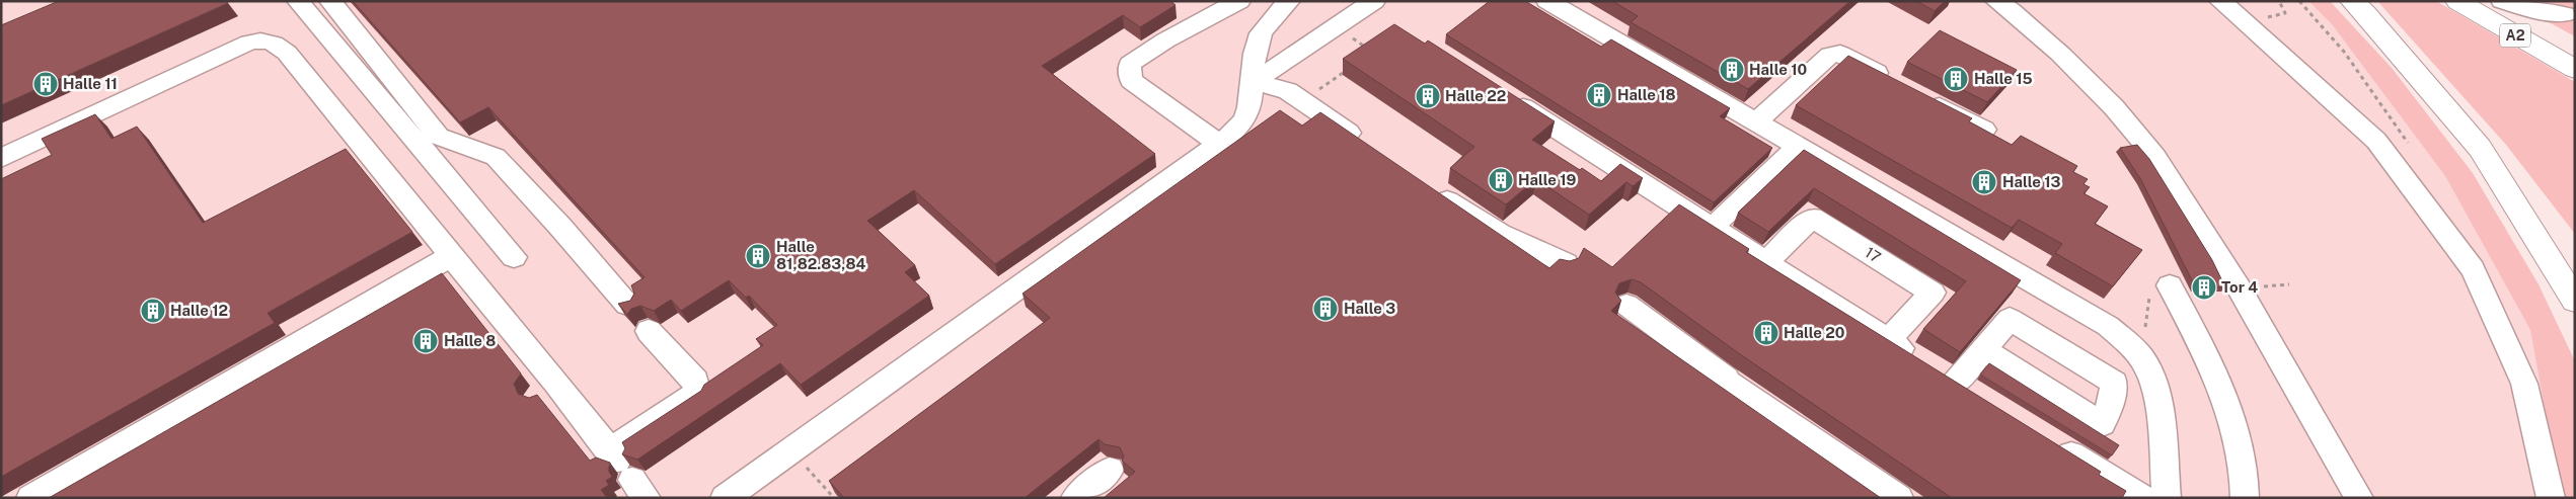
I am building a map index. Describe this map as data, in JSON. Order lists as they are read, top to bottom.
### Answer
{
  "streets": {
    "highway": ["A2"],
    "street": ["17"]
  },
  "places": {
    "building": [
      "Halle 10",
      "Halle 15",
      "Halle 11",
      "Halle 18",
      "Halle 22",
      "Halle 19",
      "Halle 13",
      "Halle 81,82.83,84",
      "Tor 4",
      "Halle 3",
      "Halle 12",
      "Halle 20",
      "Halle 8"
    ]
  }
}
